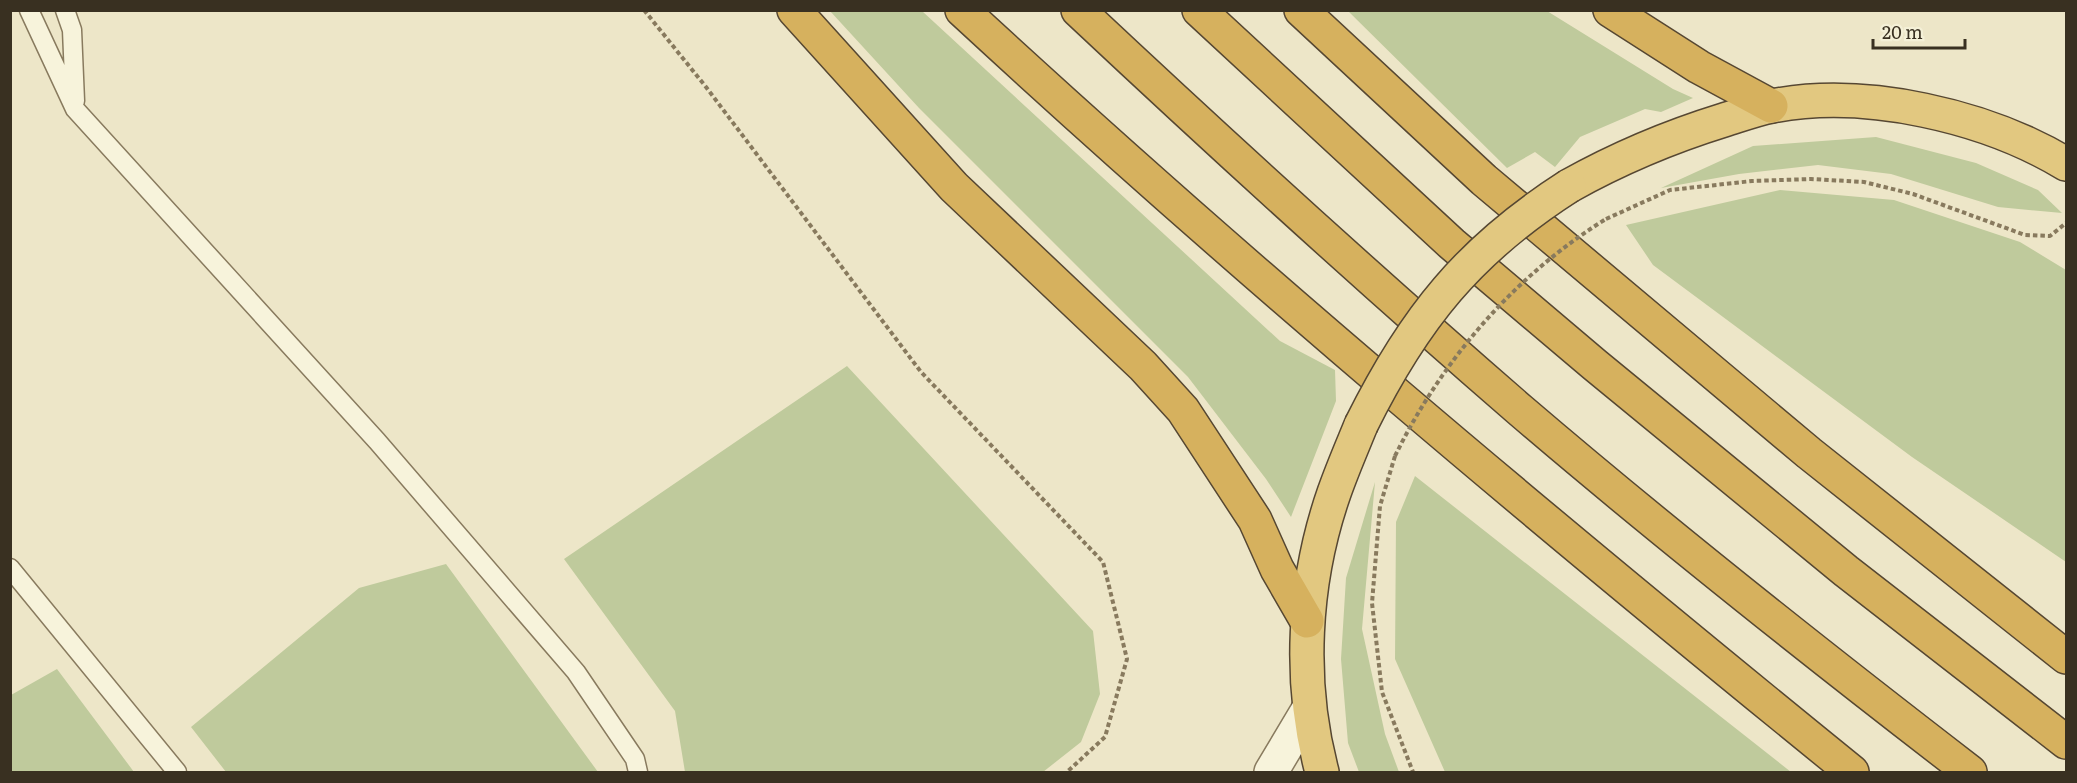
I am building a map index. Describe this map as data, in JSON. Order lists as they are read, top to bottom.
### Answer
{
  "scale_bar": "20 m"
}
